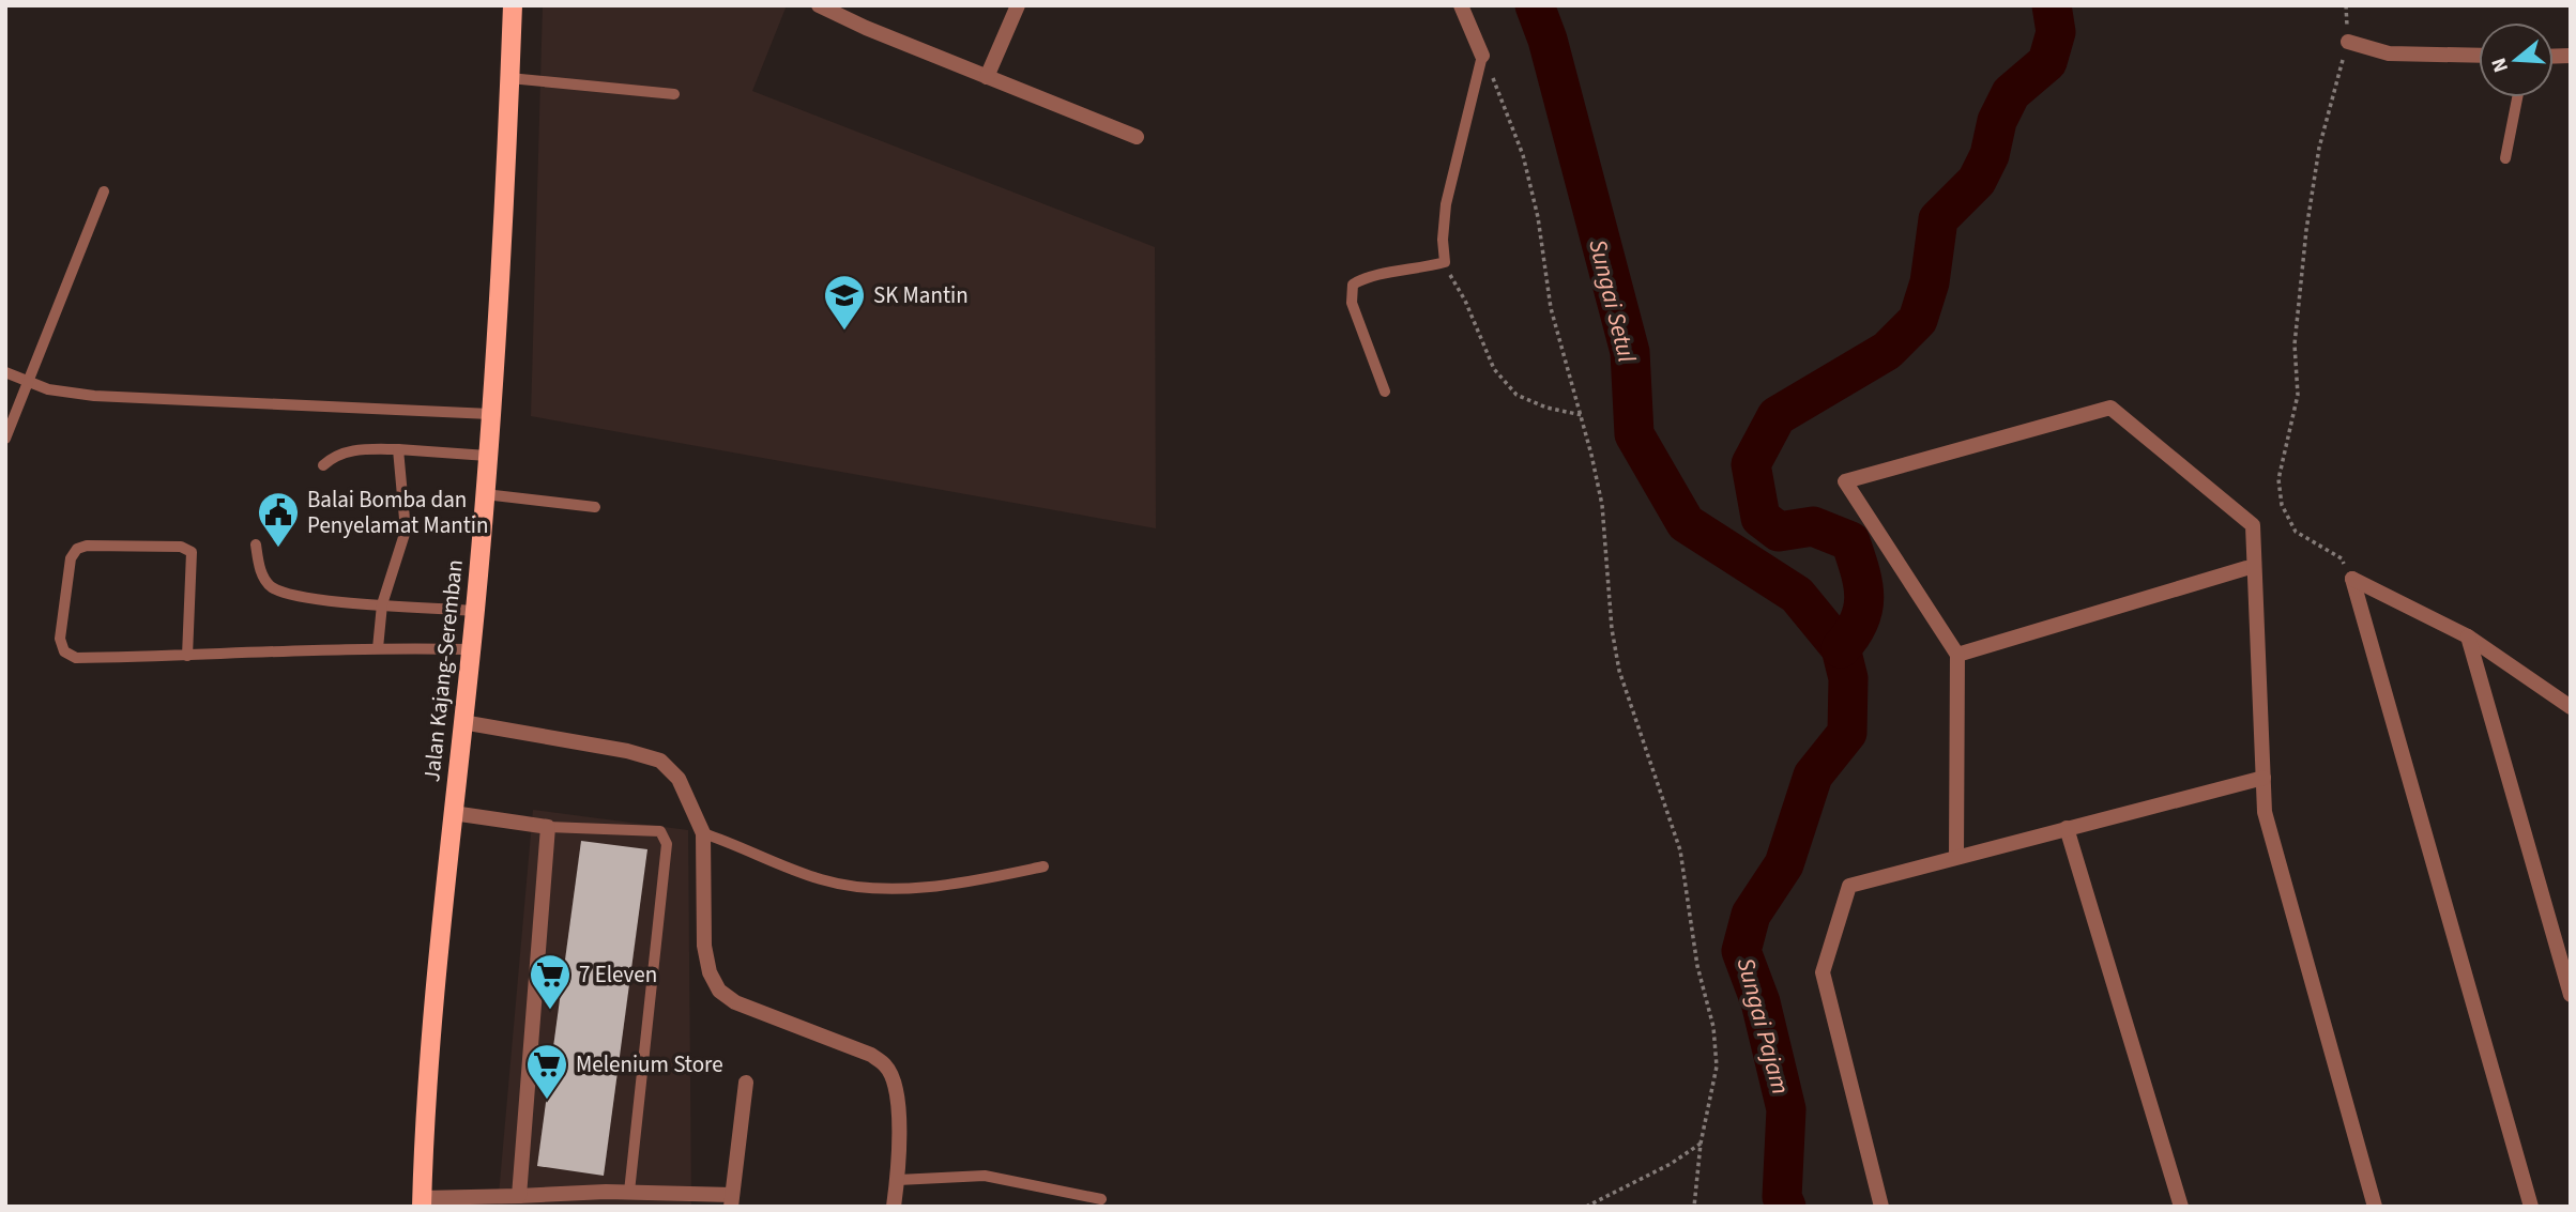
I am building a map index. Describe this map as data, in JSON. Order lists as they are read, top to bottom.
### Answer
{
  "streets": {
    "main road": ["Jalan Kajang-Seremban"]
  },
  "water": ["Sungai Setul", "Sungai Pajam"],
  "places": {
    "school or university": ["SK Mantin"],
    "public building": ["Balai Bomba dan Penyelamat Mantin"],
    "supermarket": ["7 Eleven", "Melenium Store"]
  },
  "north": "left"
}
